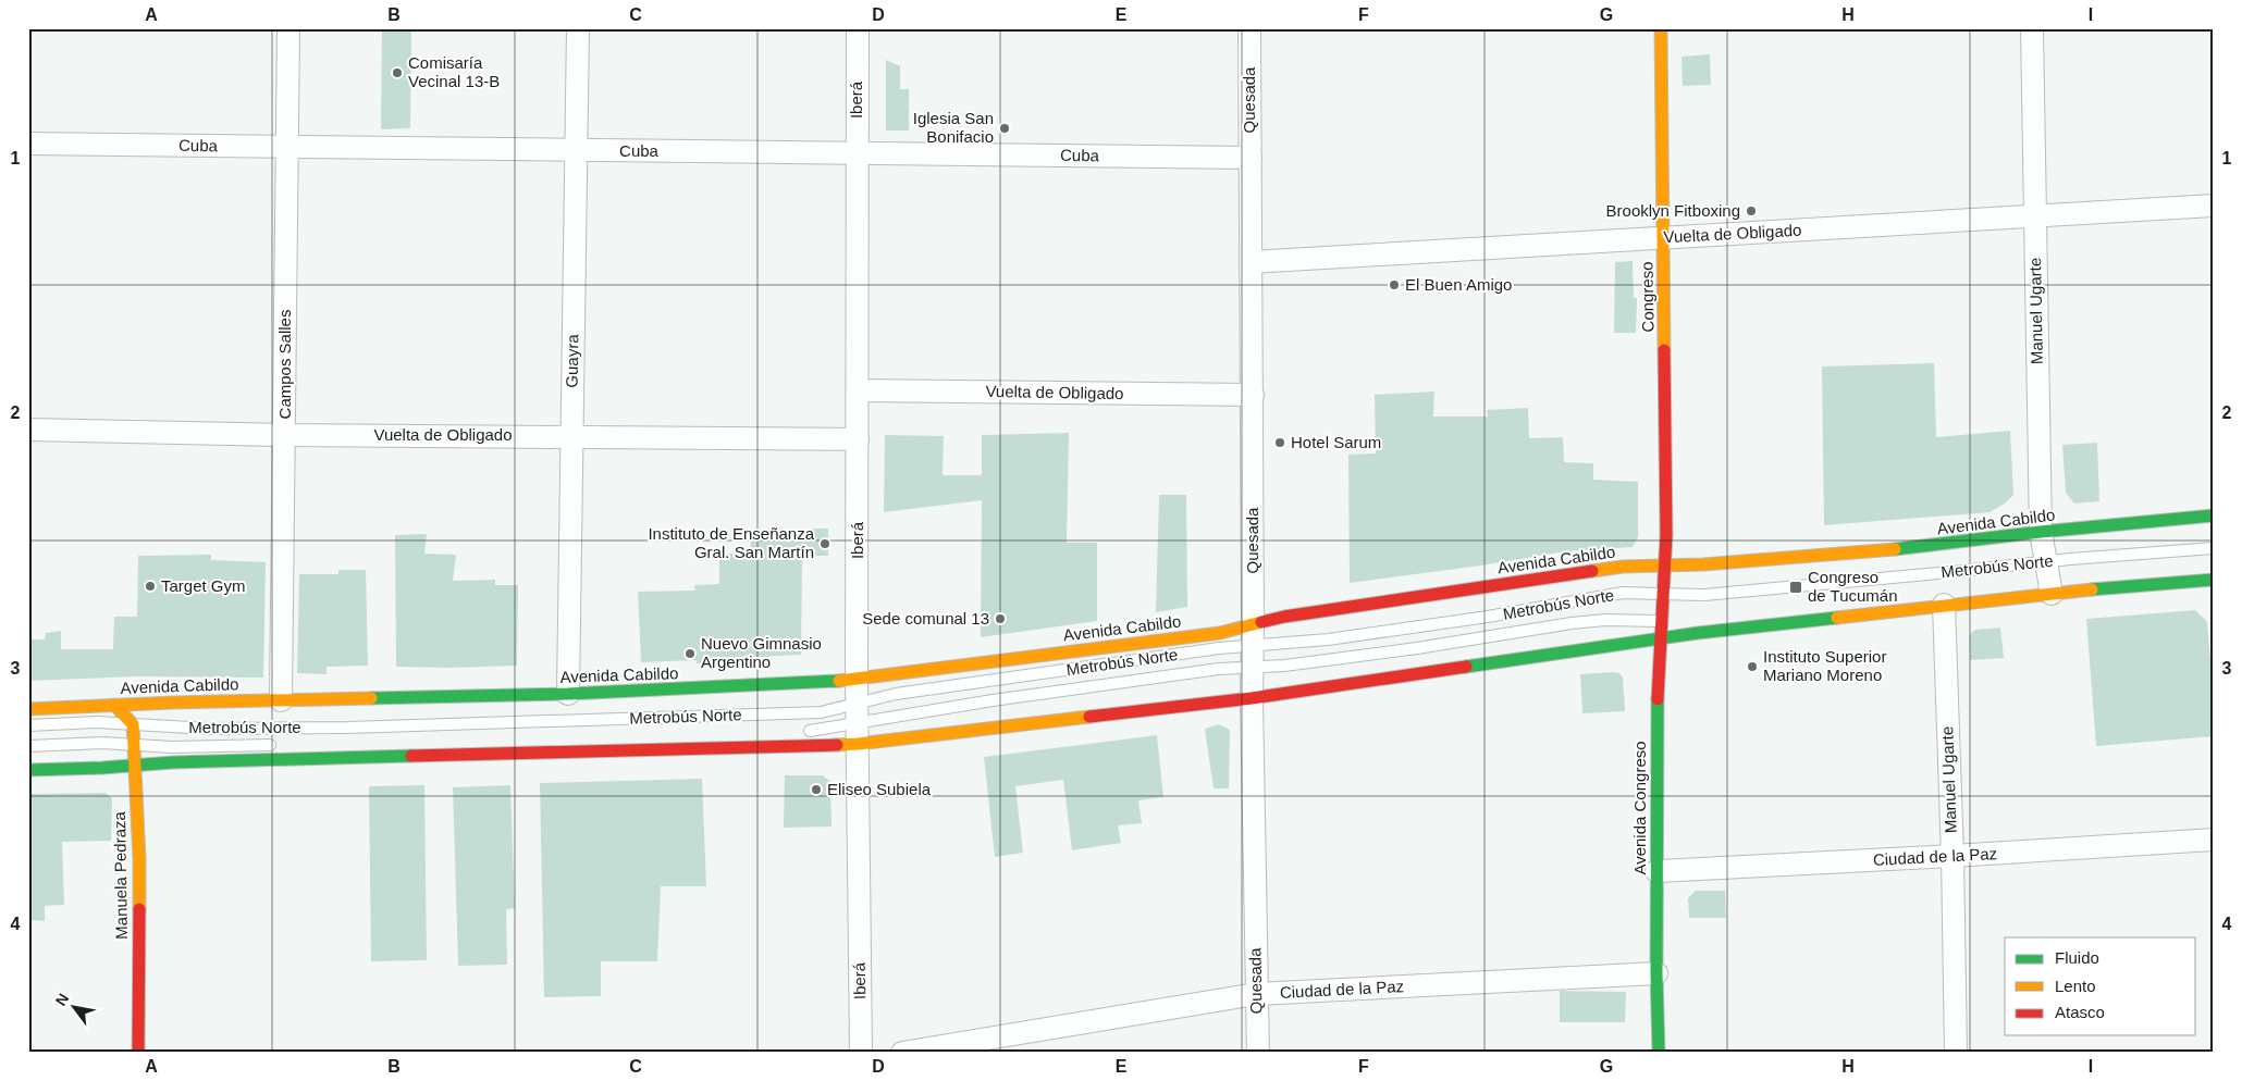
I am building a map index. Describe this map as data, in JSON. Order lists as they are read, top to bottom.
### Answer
{
  "streets": {
    "main road": [
      "Congreso",
      "Avenida Cabildo",
      "Avenida Congreso",
      "Manuela Pedraza"
    ],
    "street": [
      "Iberá",
      "Quesada",
      "Cuba",
      "Vuelta de Obligado",
      "Manuel Ugarte",
      "Guayra",
      "Campos Salles",
      "Ciudad de la Paz"
    ],
    "lane": ["Metrobús Norte"]
  },
  "crossings": [
    ["Iberá", "Cuba"],
    ["Iberá", "Vuelta de Obligado"],
    ["Iberá", "Avenida Cabildo"],
    ["Iberá", "Metrobús Norte"],
    ["Quesada", "Cuba"],
    ["Quesada", "Vuelta de Obligado"],
    ["Quesada", "Avenida Cabildo"],
    ["Quesada", "Metrobús Norte"],
    ["Quesada", "Ciudad de la Paz"],
    ["Cuba", "Guayra"],
    ["Cuba", "Campos Salles"],
    ["Vuelta de Obligado", "Congreso"],
    ["Vuelta de Obligado", "Manuel Ugarte"],
    ["Vuelta de Obligado", "Guayra"],
    ["Vuelta de Obligado", "Campos Salles"],
    ["Congreso", "Avenida Cabildo"],
    ["Congreso", "Avenida Congreso"],
    ["Manuel Ugarte", "Avenida Cabildo"],
    ["Manuel Ugarte", "Metrobús Norte"],
    ["Manuel Ugarte", "Ciudad de la Paz"],
    ["Guayra", "Avenida Cabildo"],
    ["Campos Salles", "Avenida Cabildo"],
    ["Avenida Cabildo", "Metrobús Norte"],
    ["Avenida Cabildo", "Avenida Congreso"],
    ["Metrobús Norte", "Avenida Congreso"],
    ["Metrobús Norte", "Manuela Pedraza"],
    ["Avenida Congreso", "Ciudad de la Paz"]
  ],
  "places": {
    "other": [
      "Comisaría Vecinal 13-B",
      "Iglesia San Bonifacio",
      "Brooklyn Fitboxing",
      "El Buen Amigo",
      "Hotel Sarum",
      "Instituto de Enseñanza Gral. San Martín",
      "Target Gym",
      "Sede comunal 13",
      "Nuevo Gimnasio Argentino",
      "Instituto Superior Mariano Moreno",
      "Eliseo Subiela"
    ],
    "transit": ["Congreso de Tucumán"]
  },
  "legend": ["Fluido", "Lento", "Atasco"],
  "north": "top left",
  "grid": {
    "columns": [
      "A",
      "B",
      "C",
      "D",
      "E",
      "F",
      "G",
      "H",
      "I"
    ],
    "rows": [
      "1",
      "2",
      "3",
      "4"
    ]
  }
}
